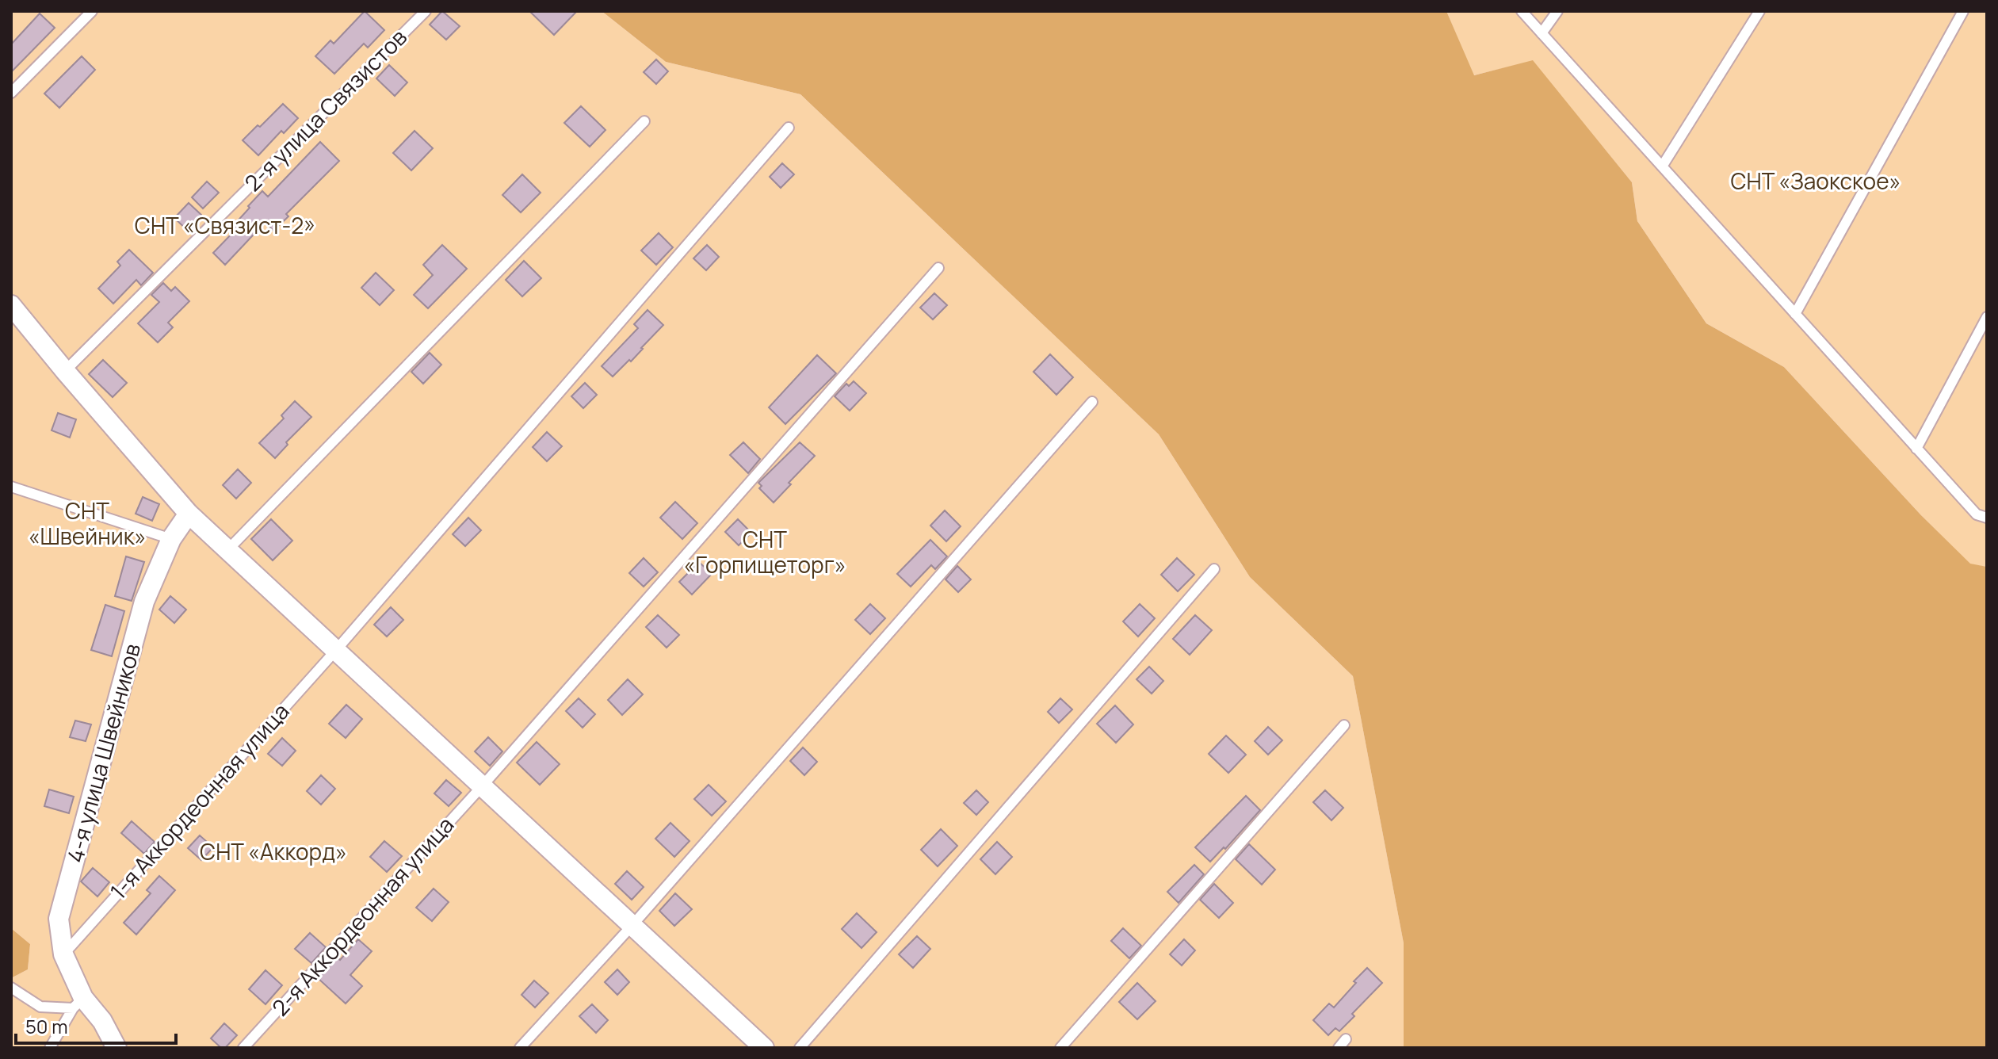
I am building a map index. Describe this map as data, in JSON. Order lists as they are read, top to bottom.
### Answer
{
  "streets": {
    "street": ["4-я улица Швейников"],
    "lane": ["2-я улица Связистов", "1-я Аккордеонная улица", "2-я Аккордеонная улица"]
  },
  "crossings": [
    ["4-я улица Швейников", "1-я Аккордеонная улица"]
  ],
  "parks": [
    "СНТ «Заокское»",
    "СНТ «Связист-2»",
    "СНТ «Швейник»",
    "СНТ «Горпищеторг»",
    "СНТ «Аккорд»"
  ],
  "scale_bar": "50 m"
}
